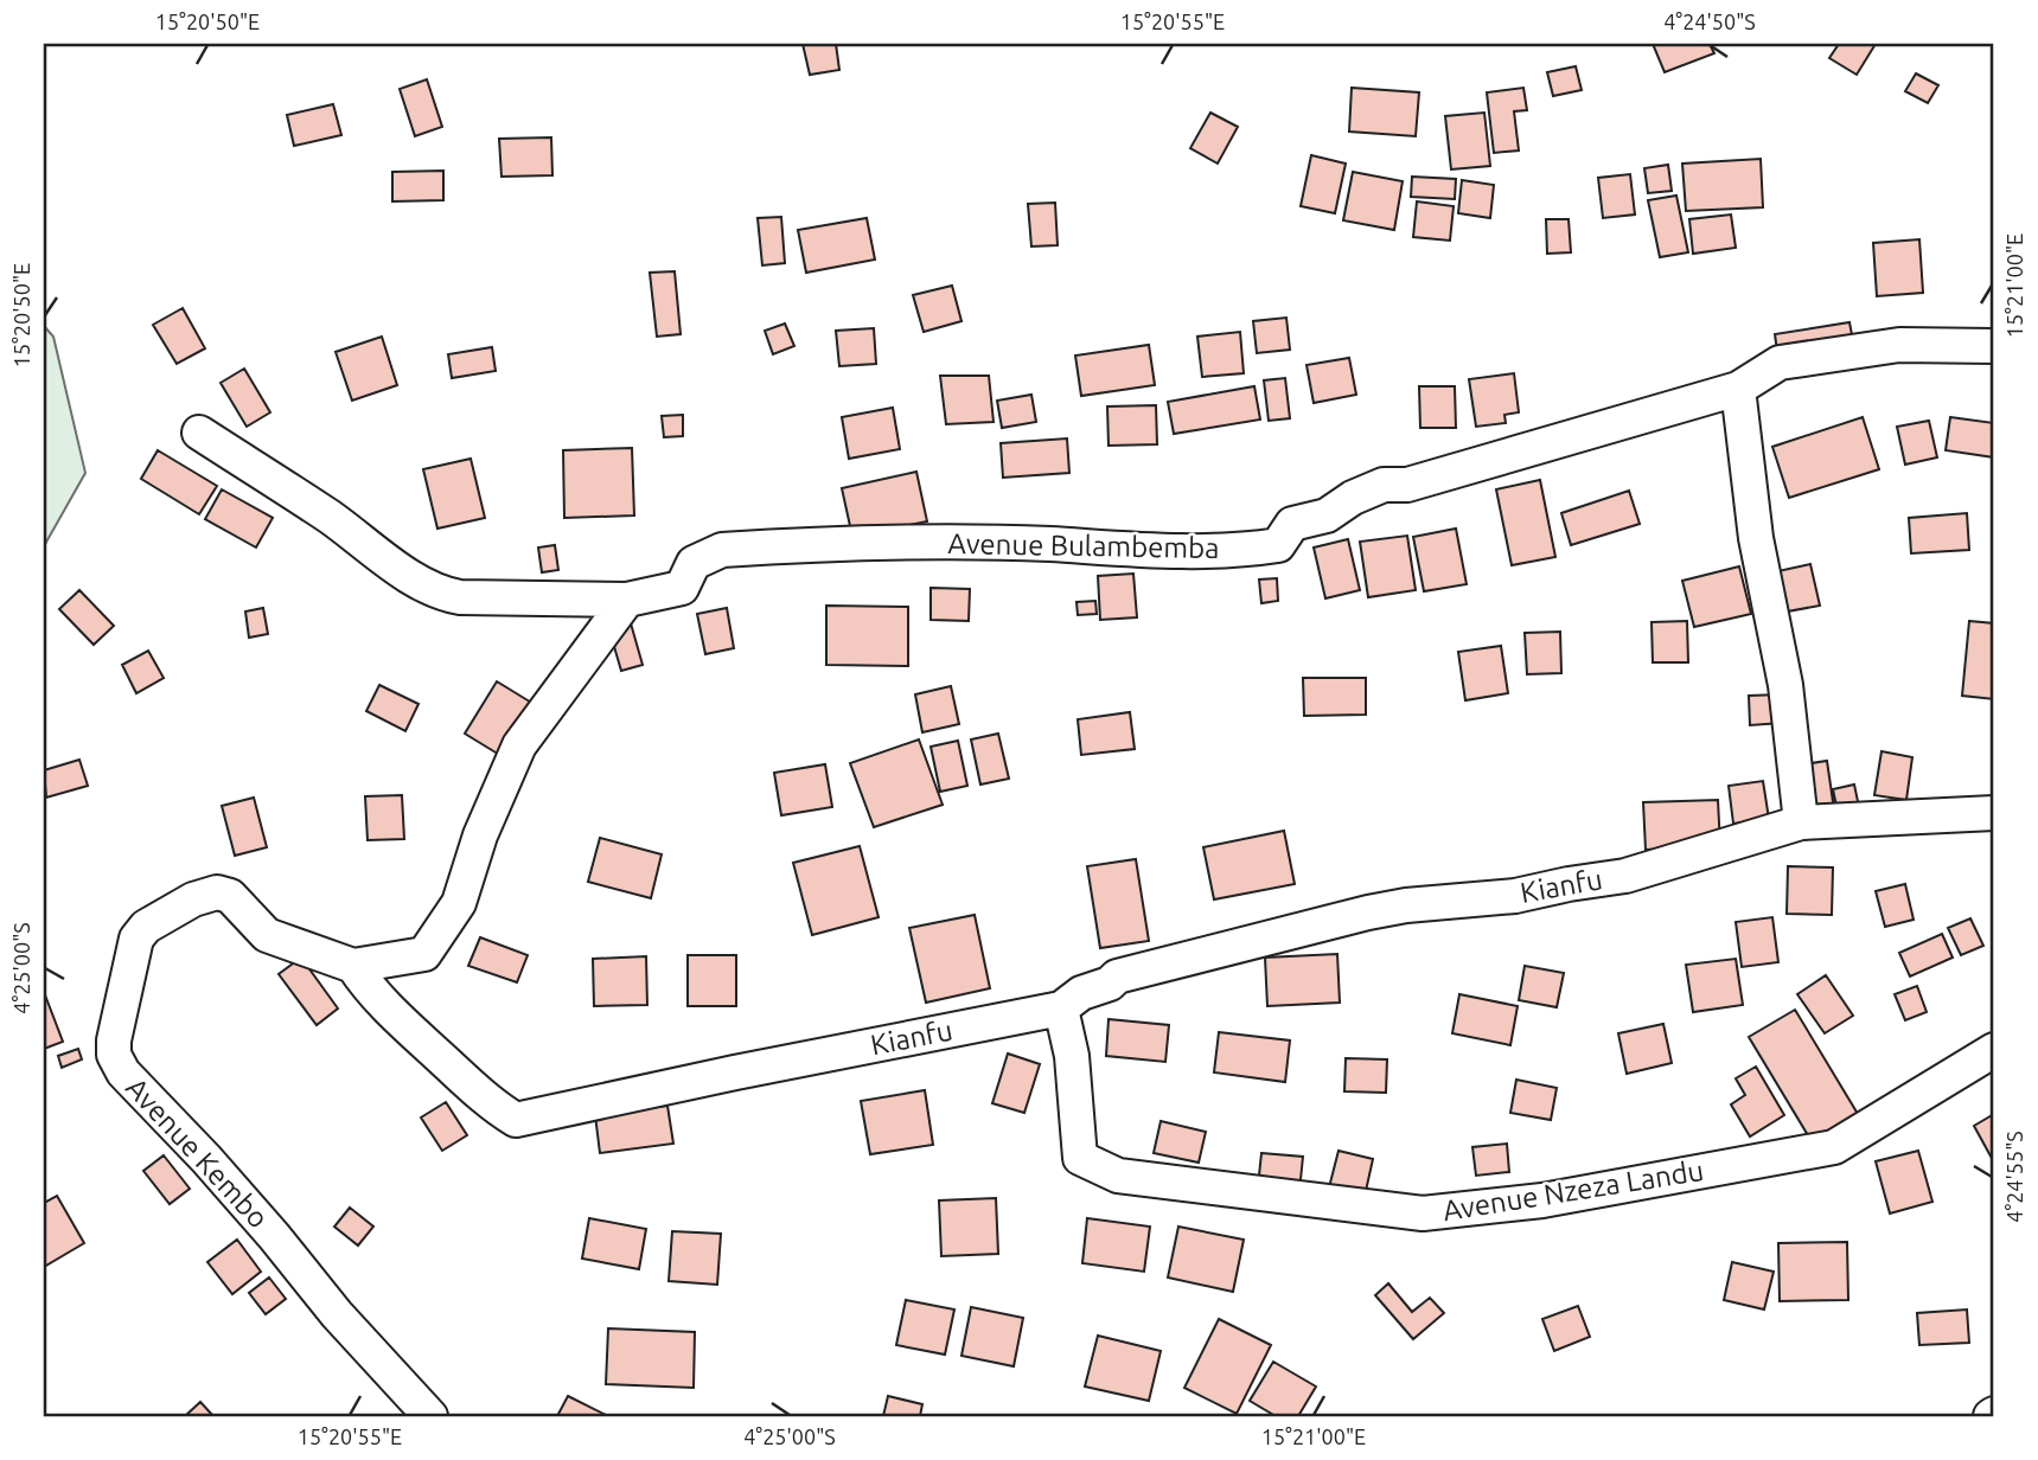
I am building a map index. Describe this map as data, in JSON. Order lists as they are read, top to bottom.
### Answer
{
  "streets": {
    "street": [
      "Avenue Bulambemba",
      "Kianfu",
      "Avenue Kembo",
      "Avenue Nzeza Landu"
    ]
  },
  "crossings": [
    ["Kianfu", "Avenue Kembo"],
    ["Kianfu", "Avenue Nzeza Landu"]
  ],
  "coordinates": [
    "15°20'50\"E",
    "15°20'55\"E",
    "4°24'50\"S",
    "15°21'00\"E",
    "4°25'00\"S",
    "4°24'55\"S"
  ]
}
